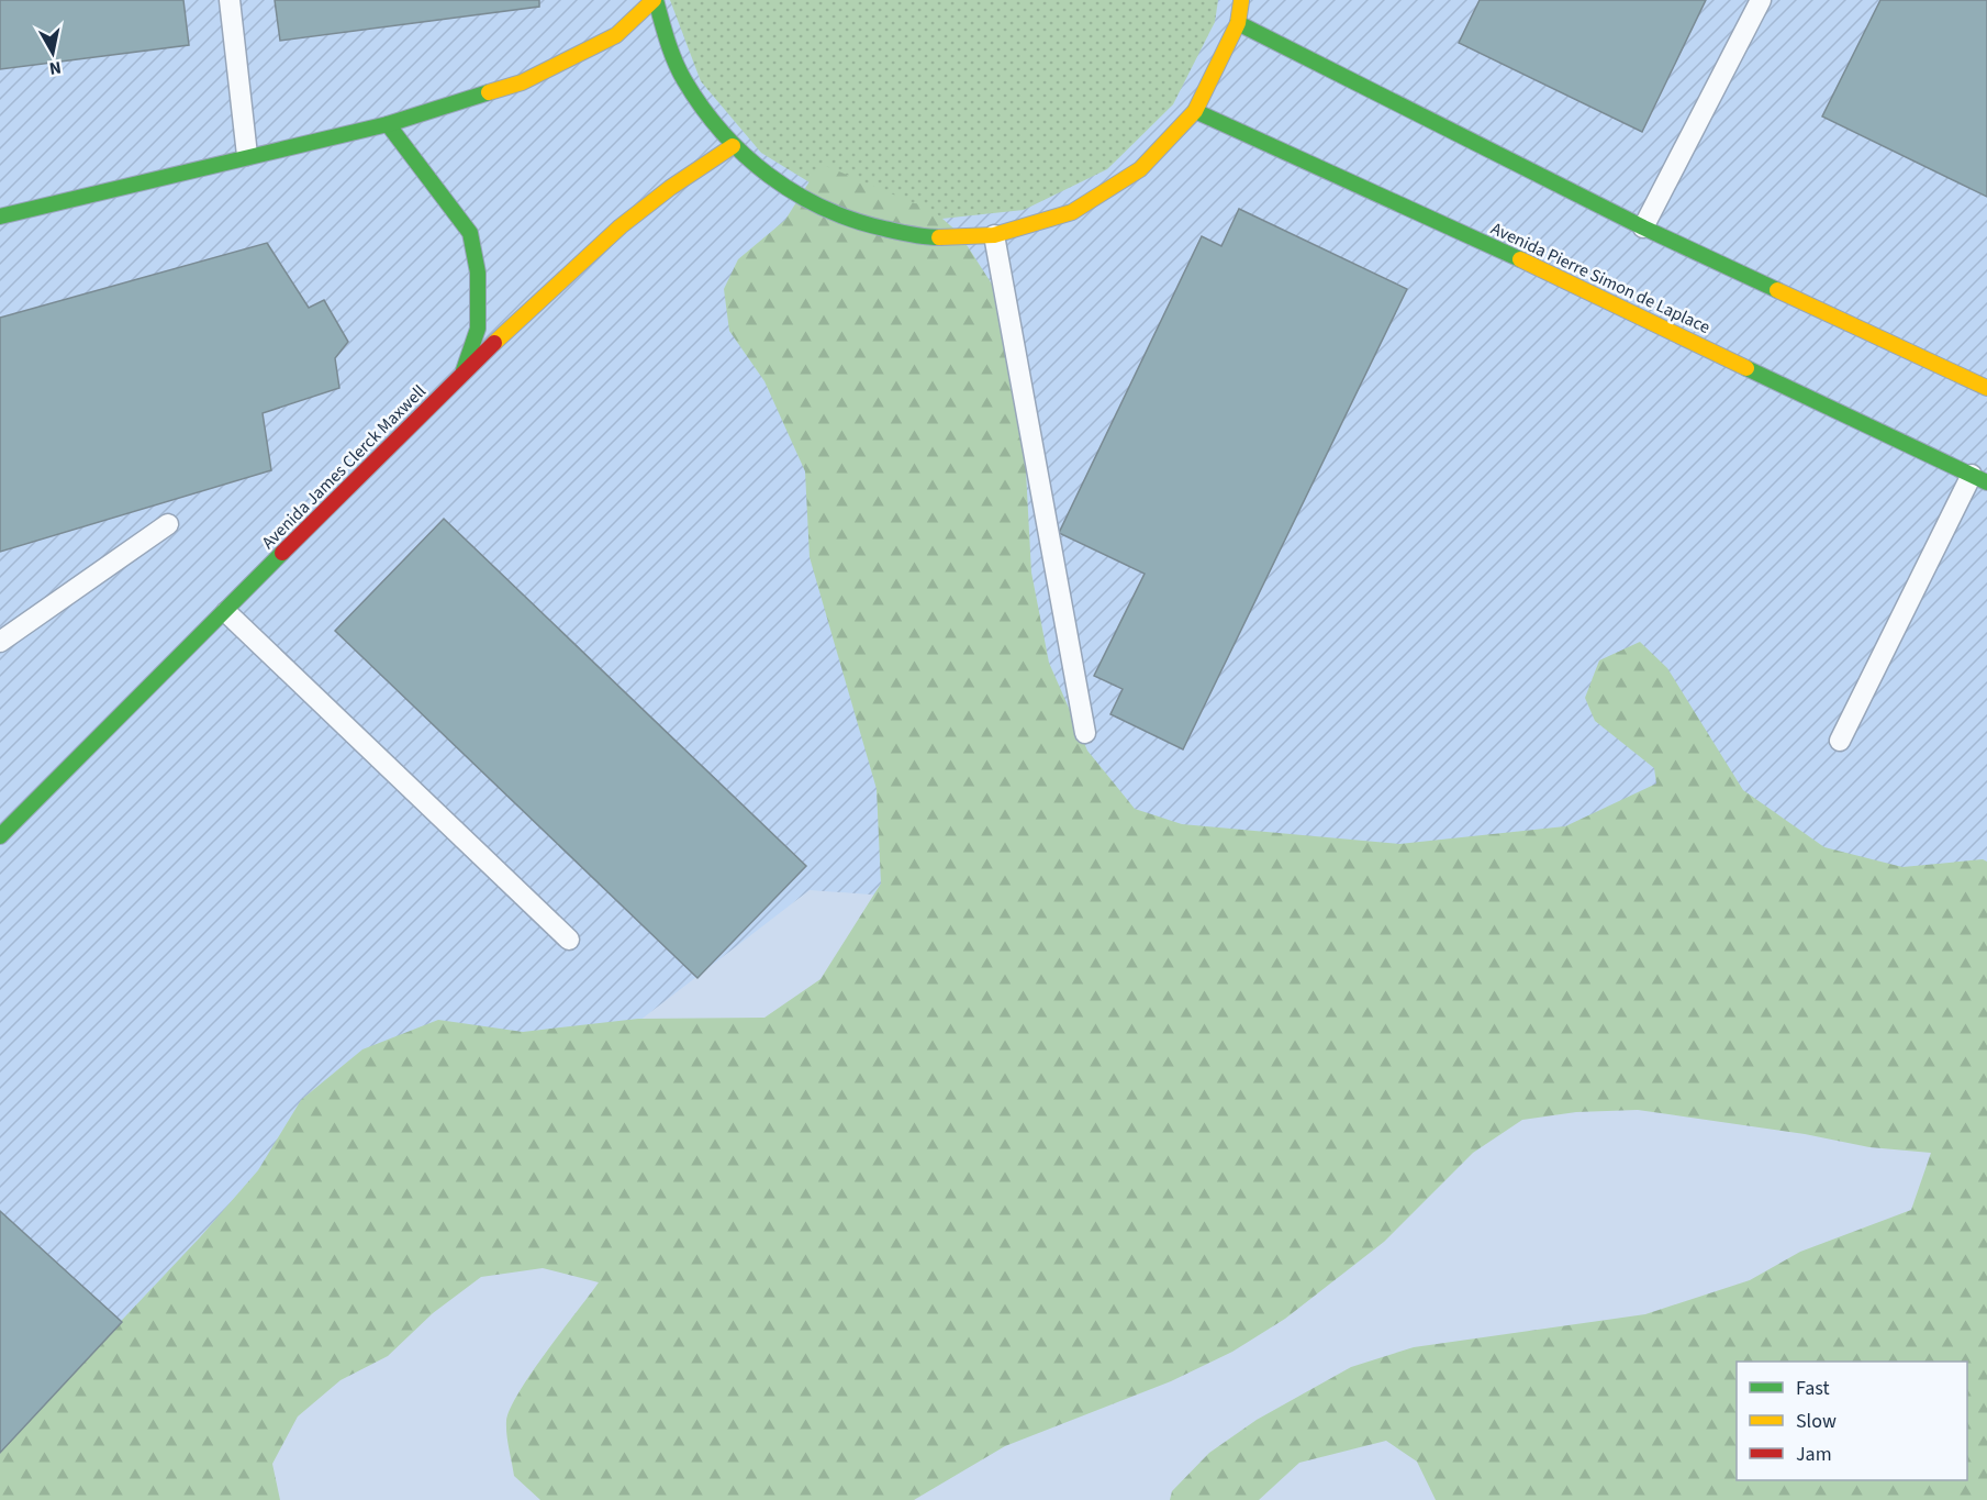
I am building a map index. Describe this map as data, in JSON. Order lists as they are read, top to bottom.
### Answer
{
  "streets": {
    "street": ["Avenida Pierre Simon de Laplace", "Avenida James Clerck Maxwell"]
  },
  "legend": ["Fast", "Slow", "Jam"],
  "north": "bottom"
}
